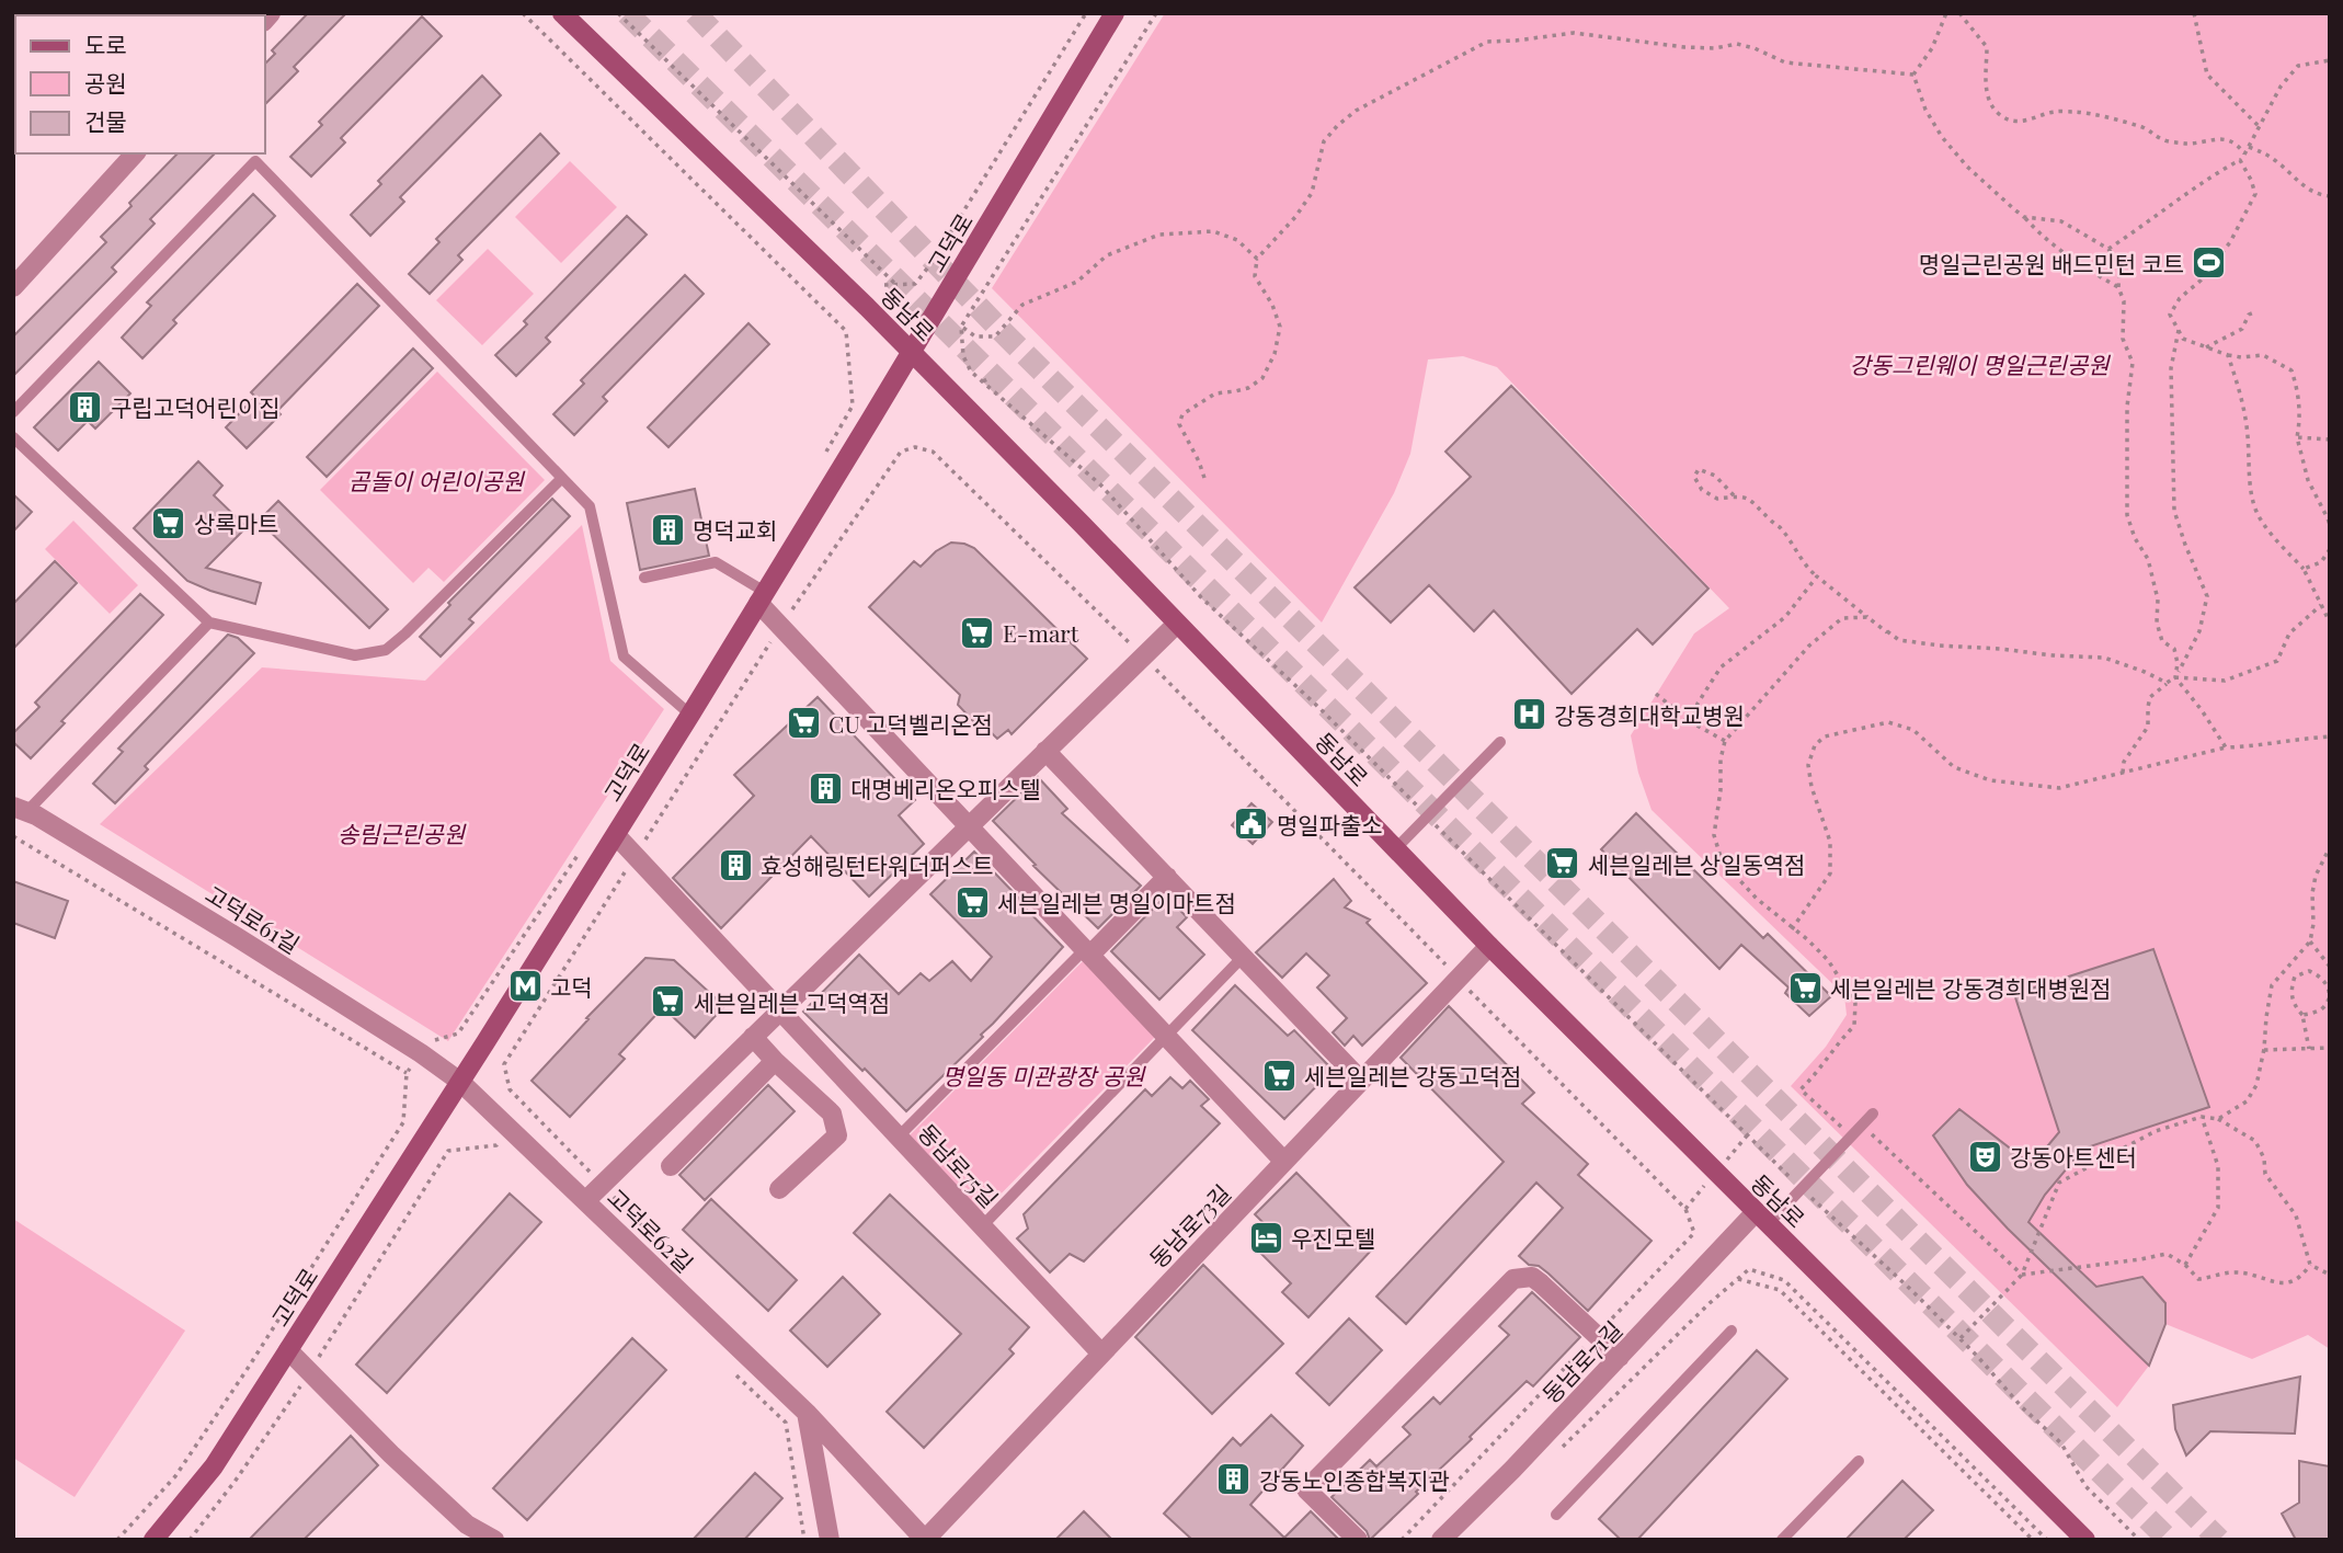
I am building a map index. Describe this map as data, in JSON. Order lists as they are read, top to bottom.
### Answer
{
  "streets": {
    "main road": ["고덕로", "동남로"],
    "street": [
      "고덕로61길",
      "동남로75길",
      "동남로73길",
      "고덕로62길",
      "동남로71길"
    ]
  },
  "crossings": [
    ["고덕로", "동남로"],
    ["고덕로", "고덕로61길"],
    ["고덕로", "동남로75길"],
    ["고덕로", "고덕로62길"],
    ["동남로", "동남로73길"],
    ["동남로", "동남로71길"],
    ["고덕로61길", "고덕로62길"],
    ["동남로75길", "동남로73길"],
    ["동남로73길", "고덕로62길"]
  ],
  "parks": [
    "강동그린웨이 명일근린공원",
    "곰돌이 어린이공원",
    "송림근린공원",
    "명일동 미관광장 공원"
  ],
  "places": {
    "sports": ["명일근린공원 배드민턴 코트"],
    "building": [
      "구립고덕어린이집",
      "명덕교회",
      "대명베리온오피스텔",
      "효성해링턴타워더퍼스트",
      "강동노인종합복지관"
    ],
    "supermarket": [
      "상록마트",
      "E-mart",
      "CU 고덕벨리온점",
      "세븐일레븐 상일동역점",
      "세븐일레븐 명일이마트점",
      "세븐일레븐 강동경희대병원점",
      "세븐일레븐 고덕역점",
      "세븐일레븐 강동고덕점"
    ],
    "hospital": ["강동경희대학교병원"],
    "public building": ["명일파출소"],
    "metro station": ["고덕"],
    "theatre": ["강동아트센터"],
    "hotel": ["우진모텔"]
  },
  "legend": ["도로", "공원", "건물"]
}
